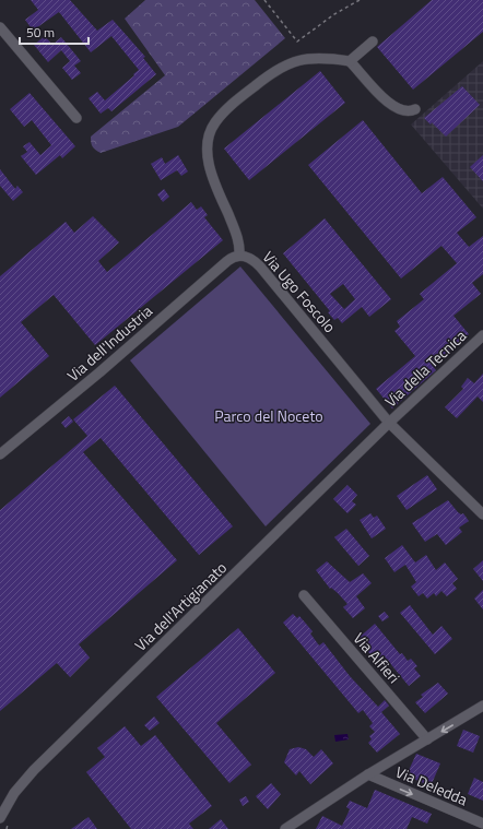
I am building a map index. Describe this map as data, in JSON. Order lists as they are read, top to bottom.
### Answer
{
  "streets": {
    "street": [
      "Via Ugo Foscolo",
      "Via dell'Industria",
      "Via della Tecnica",
      "Via dell'Artigianato",
      "Via Alfieri",
      "Via Deledda"
    ]
  },
  "crossings": [
    ["Via Ugo Foscolo", "Via dell'Industria"],
    ["Via Ugo Foscolo", "Via della Tecnica"],
    ["Via Ugo Foscolo", "Via dell'Artigianato"],
    ["Via della Tecnica", "Via dell'Artigianato"]
  ],
  "one_way": ["Via Deledda"],
  "parks": ["Parco del Noceto"],
  "scale_bar": "50 m"
}
